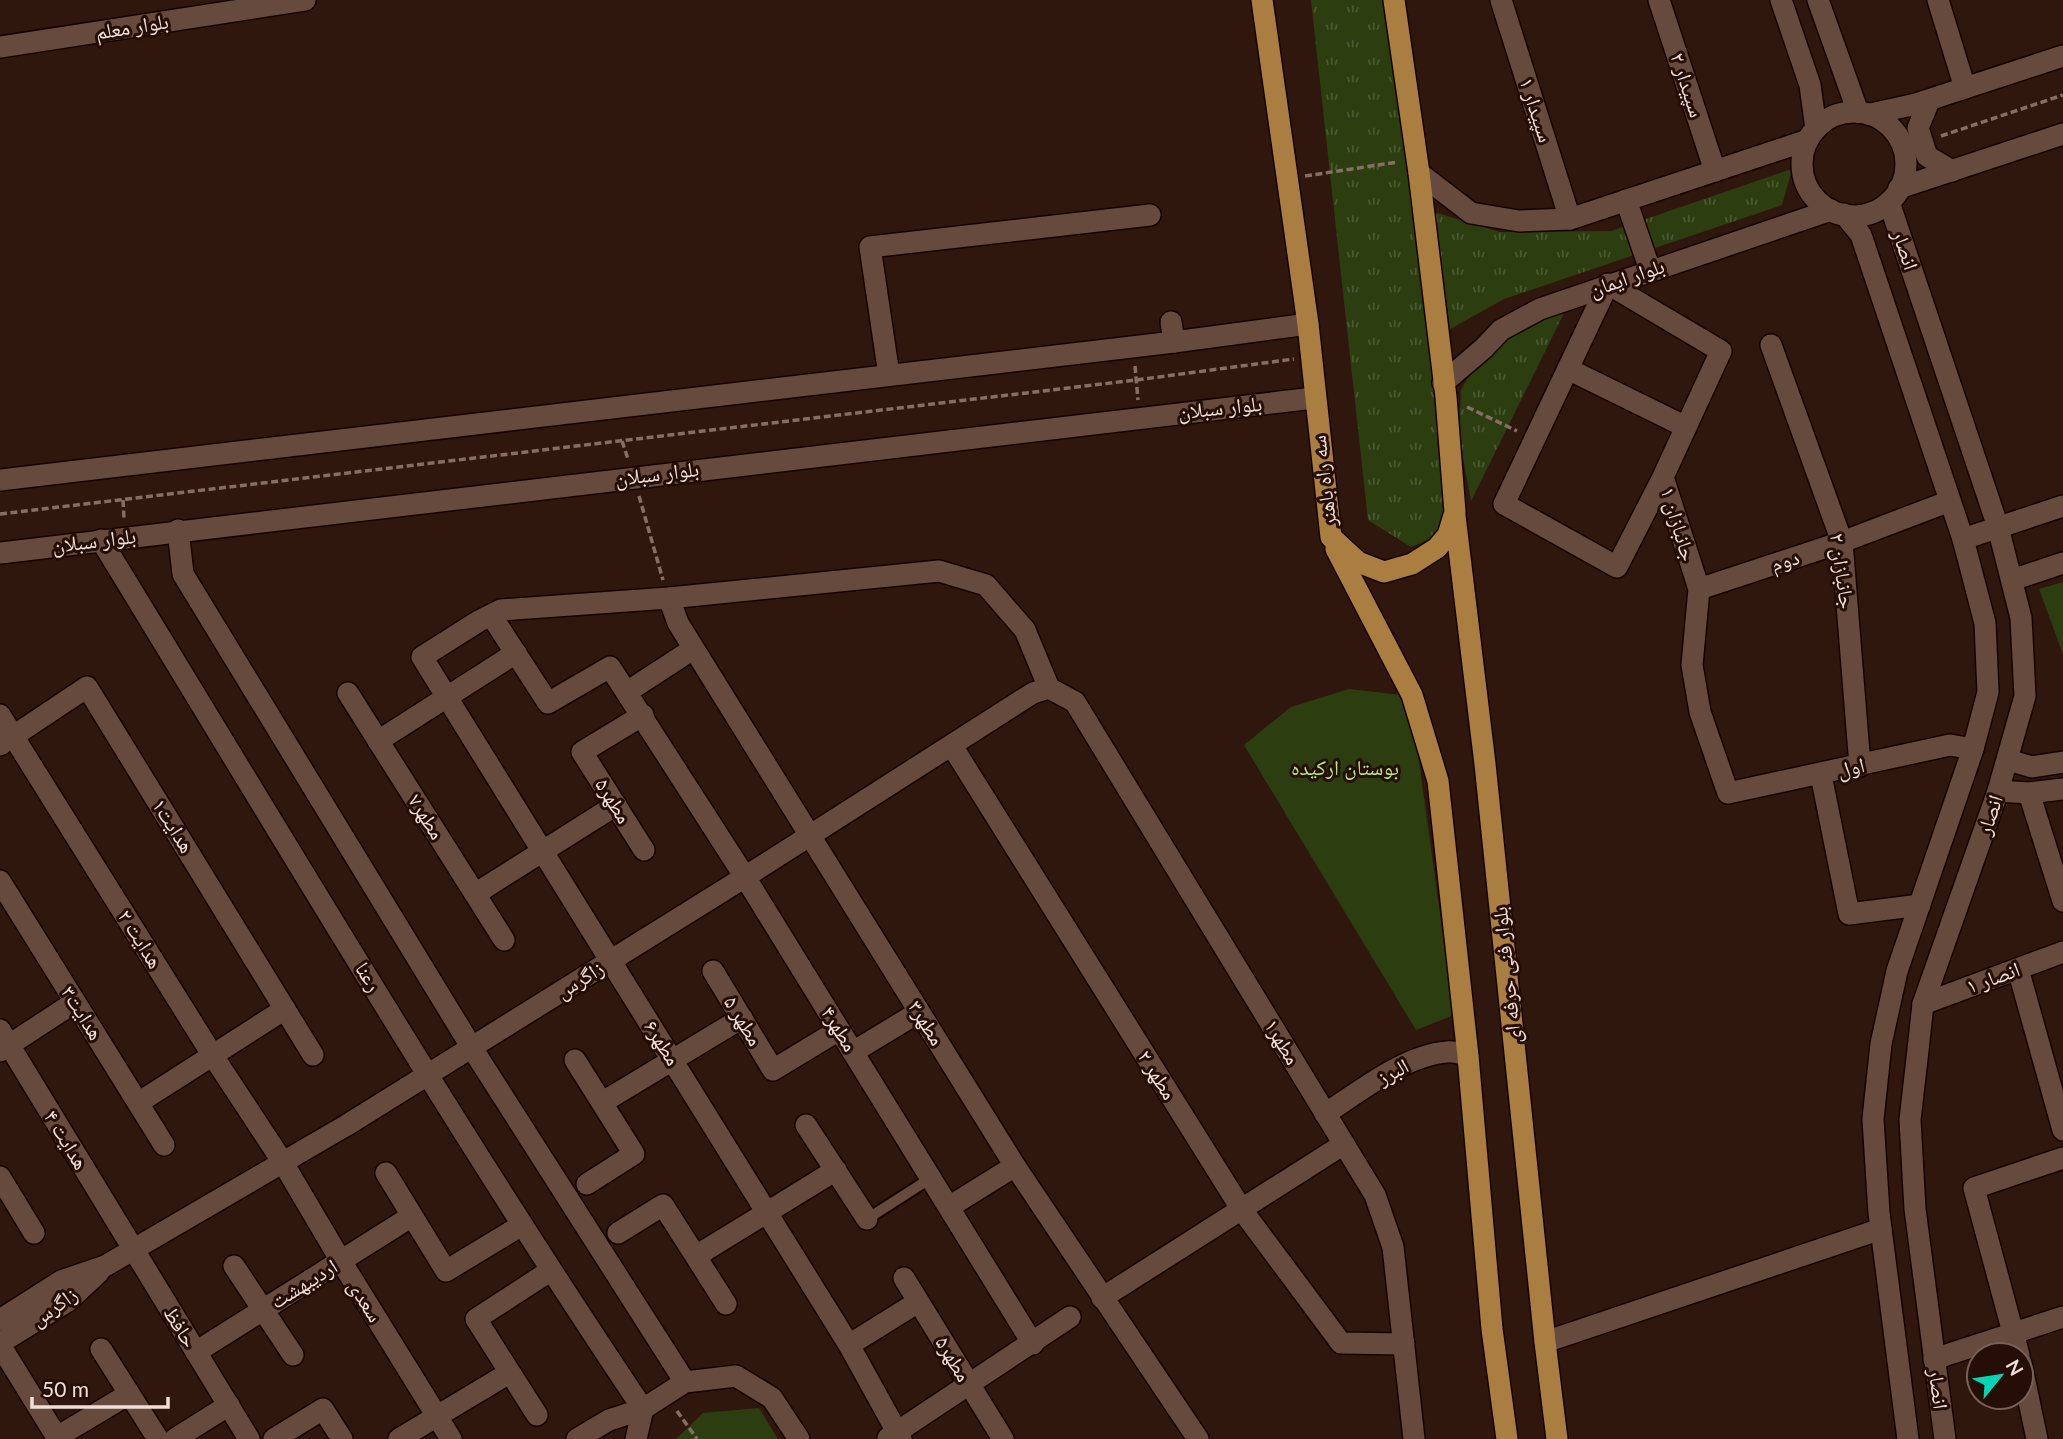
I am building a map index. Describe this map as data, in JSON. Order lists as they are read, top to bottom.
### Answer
{
  "streets": {
    "main road": ["سه راه باهنر", "بلوار فنی حرفه ای"],
    "street": [
      "بلوار معلم",
      "سپیدار ۲",
      "سپیدار ۱",
      "انصار",
      "بلوار ایمان",
      "بلوار سبلان",
      "جانبازان ۱",
      "دوم",
      "جانبازان ۲",
      "اول",
      "مطهر۵",
      "مطهر۷",
      "هدایت۱",
      "هدایت ۲",
      "رعنا",
      "انصار ۱",
      "زاگرس",
      "هدایت۳",
      "مطهر ۵",
      "مطهر۳",
      "مطهر۴",
      "مطهر۱",
      "مطهر۶",
      "البرز",
      "مطهر ۲",
      "هدایت ۴",
      "اردیبهشت",
      "سعدی",
      "حافظ"
    ]
  },
  "crossings": [
    ["انصار", "بلوار ایمان"],
    ["انصار", "دوم"],
    ["انصار", "اول"],
    ["انصار", "انصار ۱"],
    ["بلوار ایمان", "سه راه باهنر"],
    ["بلوار ایمان", "جانبازان ۱"],
    ["بلوار سبلان", "سه راه باهنر"],
    ["بلوار سبلان", "رعنا"],
    ["سه راه باهنر", "بلوار فنی حرفه ای"],
    ["جانبازان ۱", "دوم"],
    ["جانبازان ۱", "اول"],
    ["دوم", "جانبازان ۲"],
    ["جانبازان ۲", "اول"],
    ["مطهر۵", "مطهر۴"],
    ["هدایت۱", "هدایت ۲"],
    ["هدایت ۲", "زاگرس"],
    ["هدایت ۲", "سعدی"],
    ["رعنا", "زاگرس"],
    ["زاگرس", "مطهر۳"],
    ["زاگرس", "مطهر۴"],
    ["زاگرس", "مطهر۱"],
    ["زاگرس", "مطهر۶"],
    ["زاگرس", "مطهر ۲"],
    ["زاگرس", "هدایت ۴"],
    ["زاگرس", "سعدی"],
    ["زاگرس", "حافظ"],
    ["مطهر ۵", "مطهر۴"],
    ["مطهر۱", "البرز"],
    ["مطهر۱", "مطهر ۲"],
    ["هدایت ۴", "حافظ"],
    ["اردیبهشت", "سعدی"],
    ["اردیبهشت", "حافظ"]
  ],
  "parks": ["بوستان ارکیده"],
  "scale_bar": "50 m",
  "north": "top right"
}
